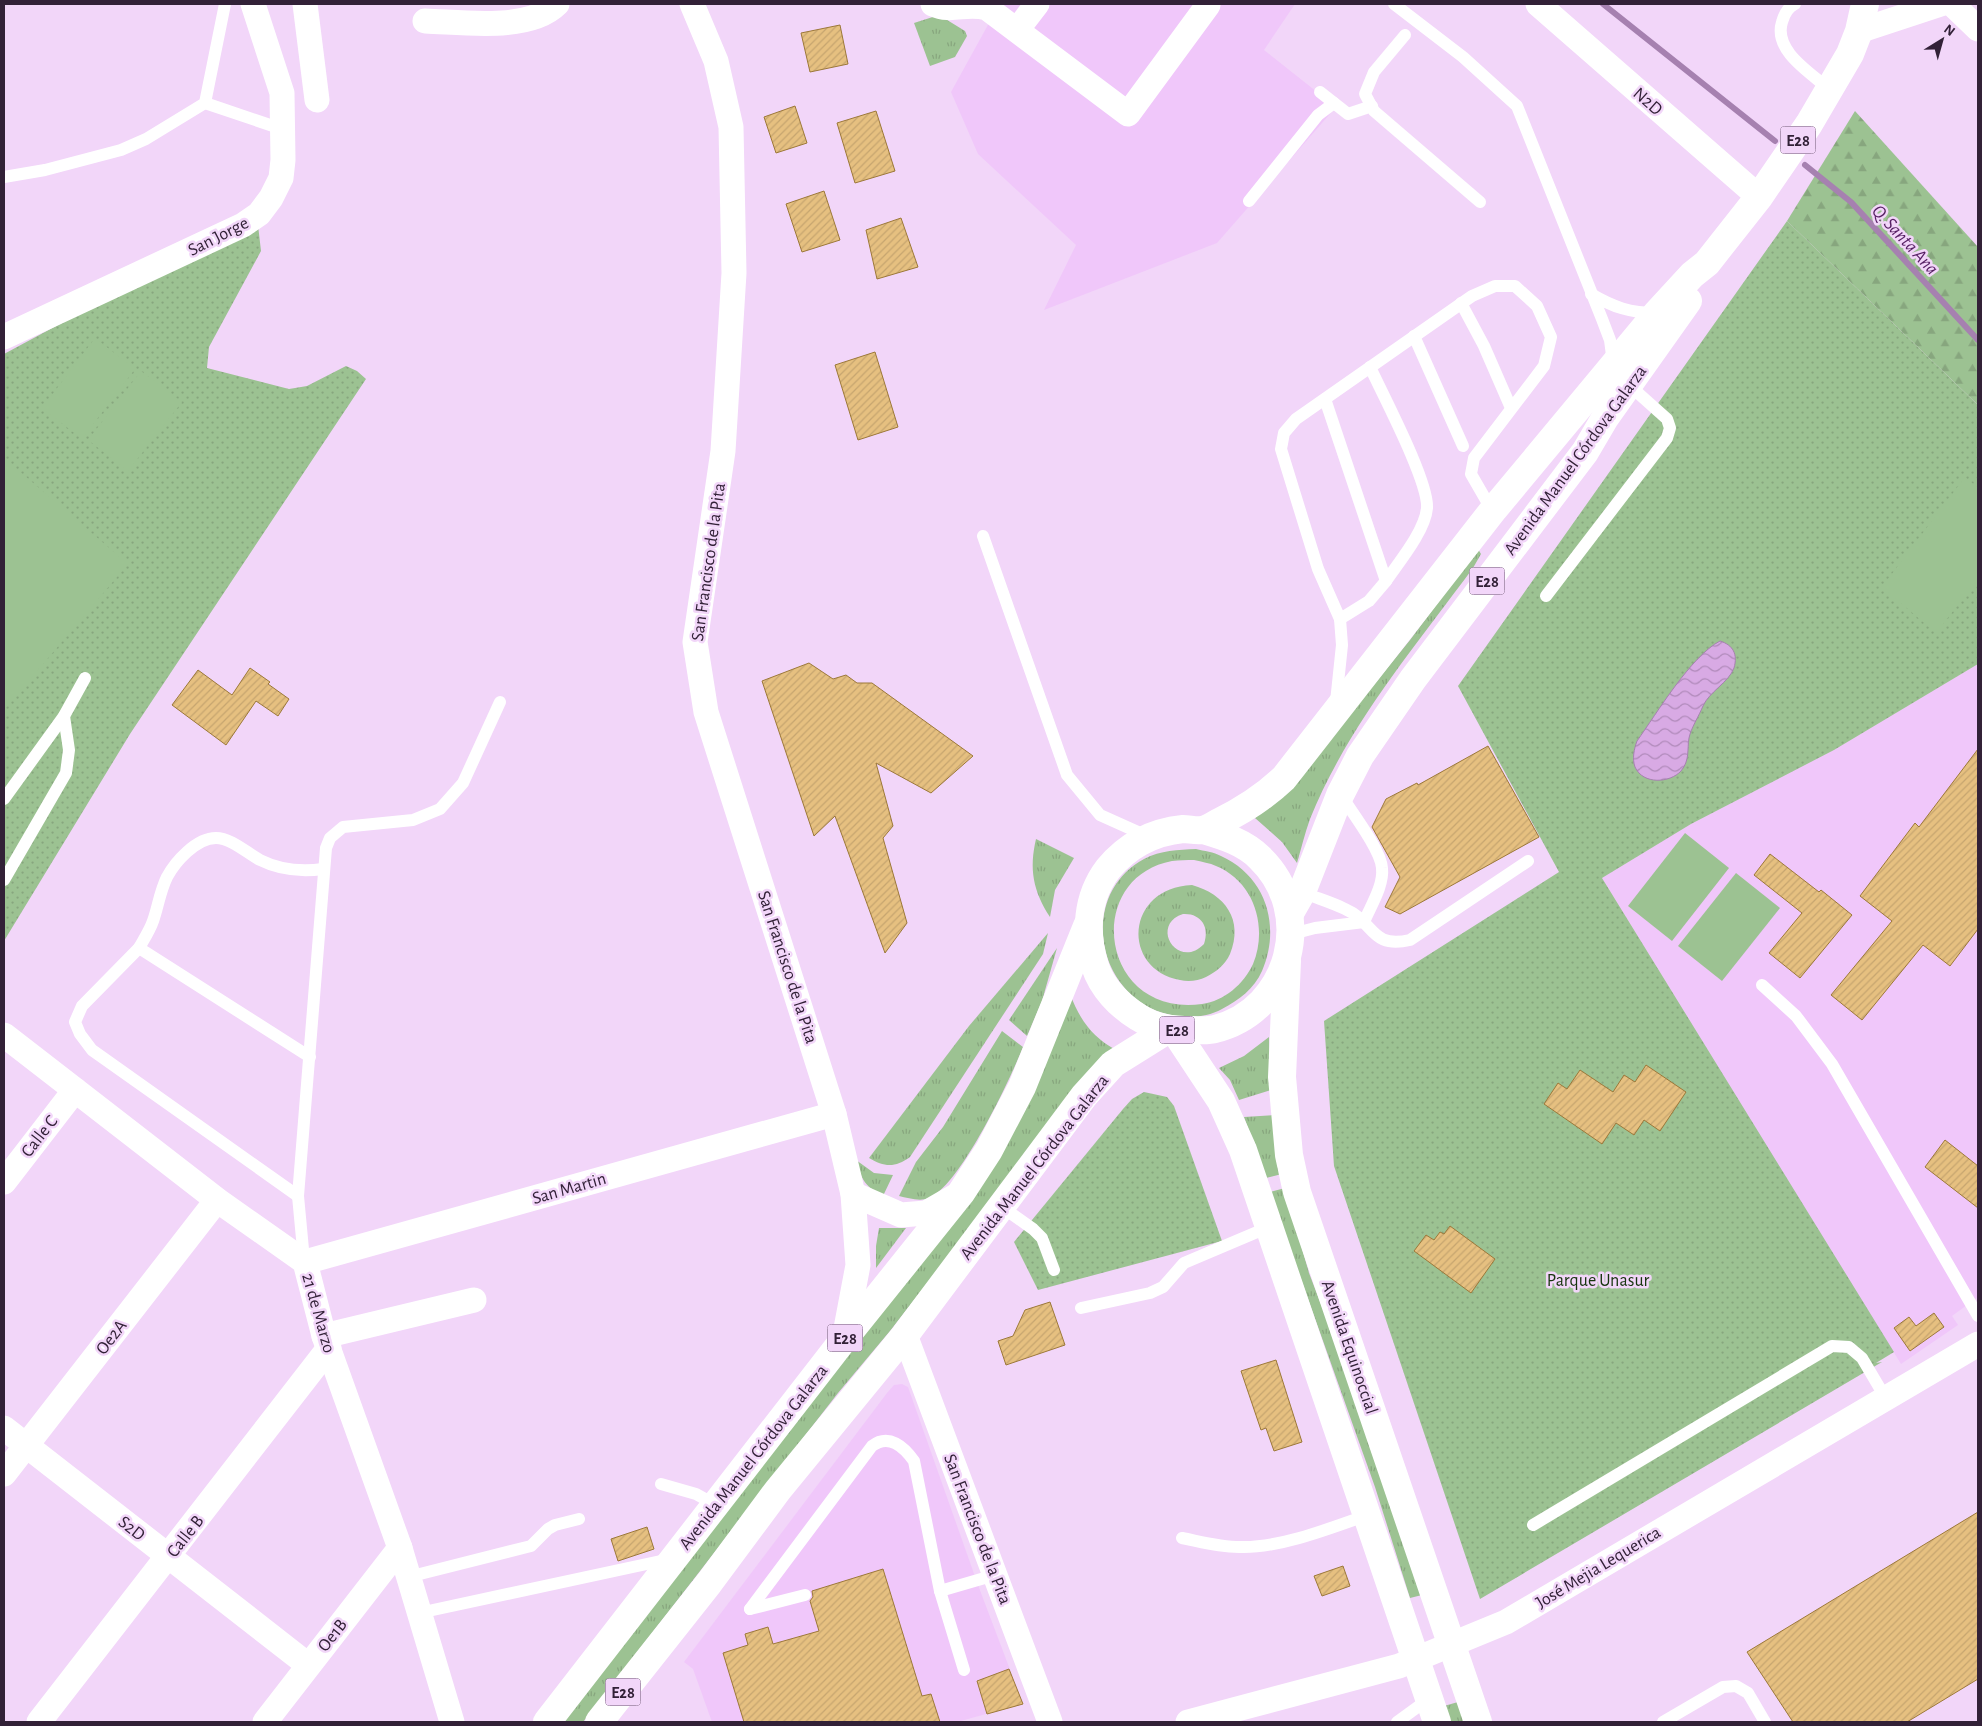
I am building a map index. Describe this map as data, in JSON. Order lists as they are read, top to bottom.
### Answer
{
  "streets": {
    "main road": ["E28", "Avenida Manuel Córdova Galarza", "Avenida Equinoccial"],
    "street": [
      "N2D",
      "San Jorge",
      "San Francisco de la Pita",
      "Calle C",
      "San Martin",
      "21 de Marzo",
      "Oe2A",
      "S2D",
      "Calle B",
      "José Mejia Lequerica",
      "Oe1B"
    ]
  },
  "crossings": [
    ["N2D", "Avenida Manuel Córdova Galarza"],
    ["E28", "Avenida Manuel Córdova Galarza"],
    ["E28", "Avenida Equinoccial"],
    ["Avenida Manuel Córdova Galarza", "San Francisco de la Pita"],
    ["San Francisco de la Pita", "San Martin"],
    ["Calle C", "21 de Marzo"],
    ["San Martin", "21 de Marzo"],
    ["21 de Marzo", "Oe2A"],
    ["21 de Marzo", "Calle B"],
    ["21 de Marzo", "Oe1B"],
    ["Oe2A", "S2D"],
    ["Avenida Equinoccial", "José Mejia Lequerica"],
    ["S2D", "Calle B"],
    ["S2D", "Oe1B"]
  ],
  "water": ["Q. Santa Ana"],
  "parks": ["Parque Unasur"],
  "north": "top right"
}
